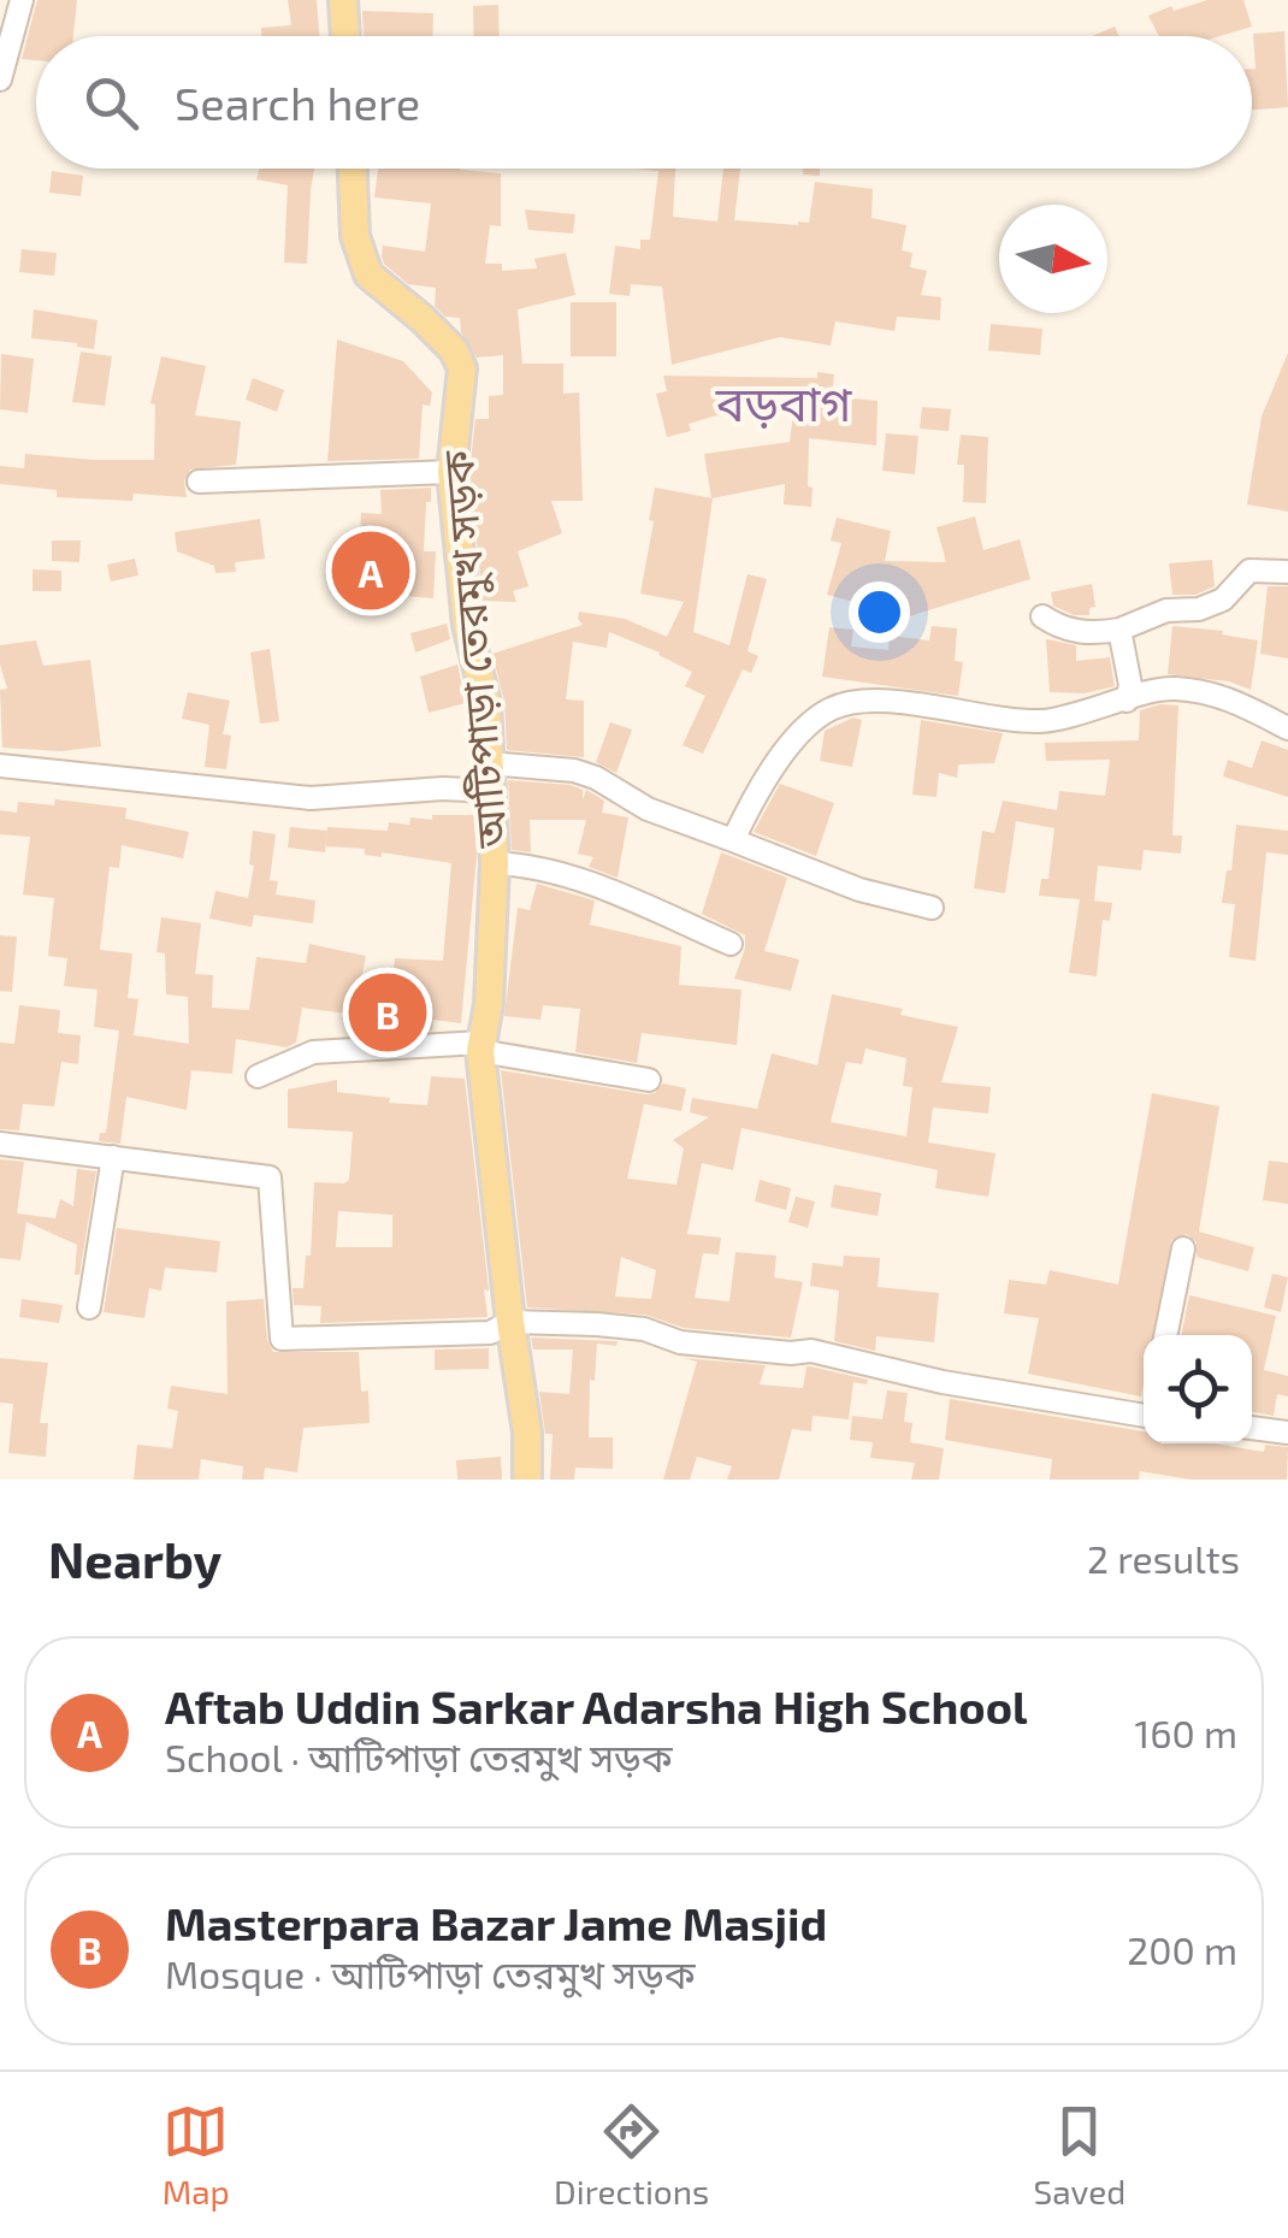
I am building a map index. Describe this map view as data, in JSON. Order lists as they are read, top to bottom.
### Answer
{
  "streets": {
    "main road": ["আটিপাড়া তেরমুখ সড়ক"]
  },
  "districts": ["বড়বাগ"],
  "north": "right",
  "page": {
    "search": "Search here",
    "pins": ["A", "B"],
    "heading": ["Nearby", "2 results"],
    "list": [
      {
        "mark": "A",
        "name": "Aftab Uddin Sarkar Adarsha High School",
        "note": "School · আটিপাড়া তেরমুখ সড়ক",
        "value": "160 m"
      },
      {
        "mark": "B",
        "name": "Masterpara Bazar Jame Masjid",
        "note": "Mosque · আটিপাড়া তেরমুখ সড়ক",
        "value": "200 m"
      }
    ],
    "nav": ["Map", "Directions", "Saved"]
  }
}
